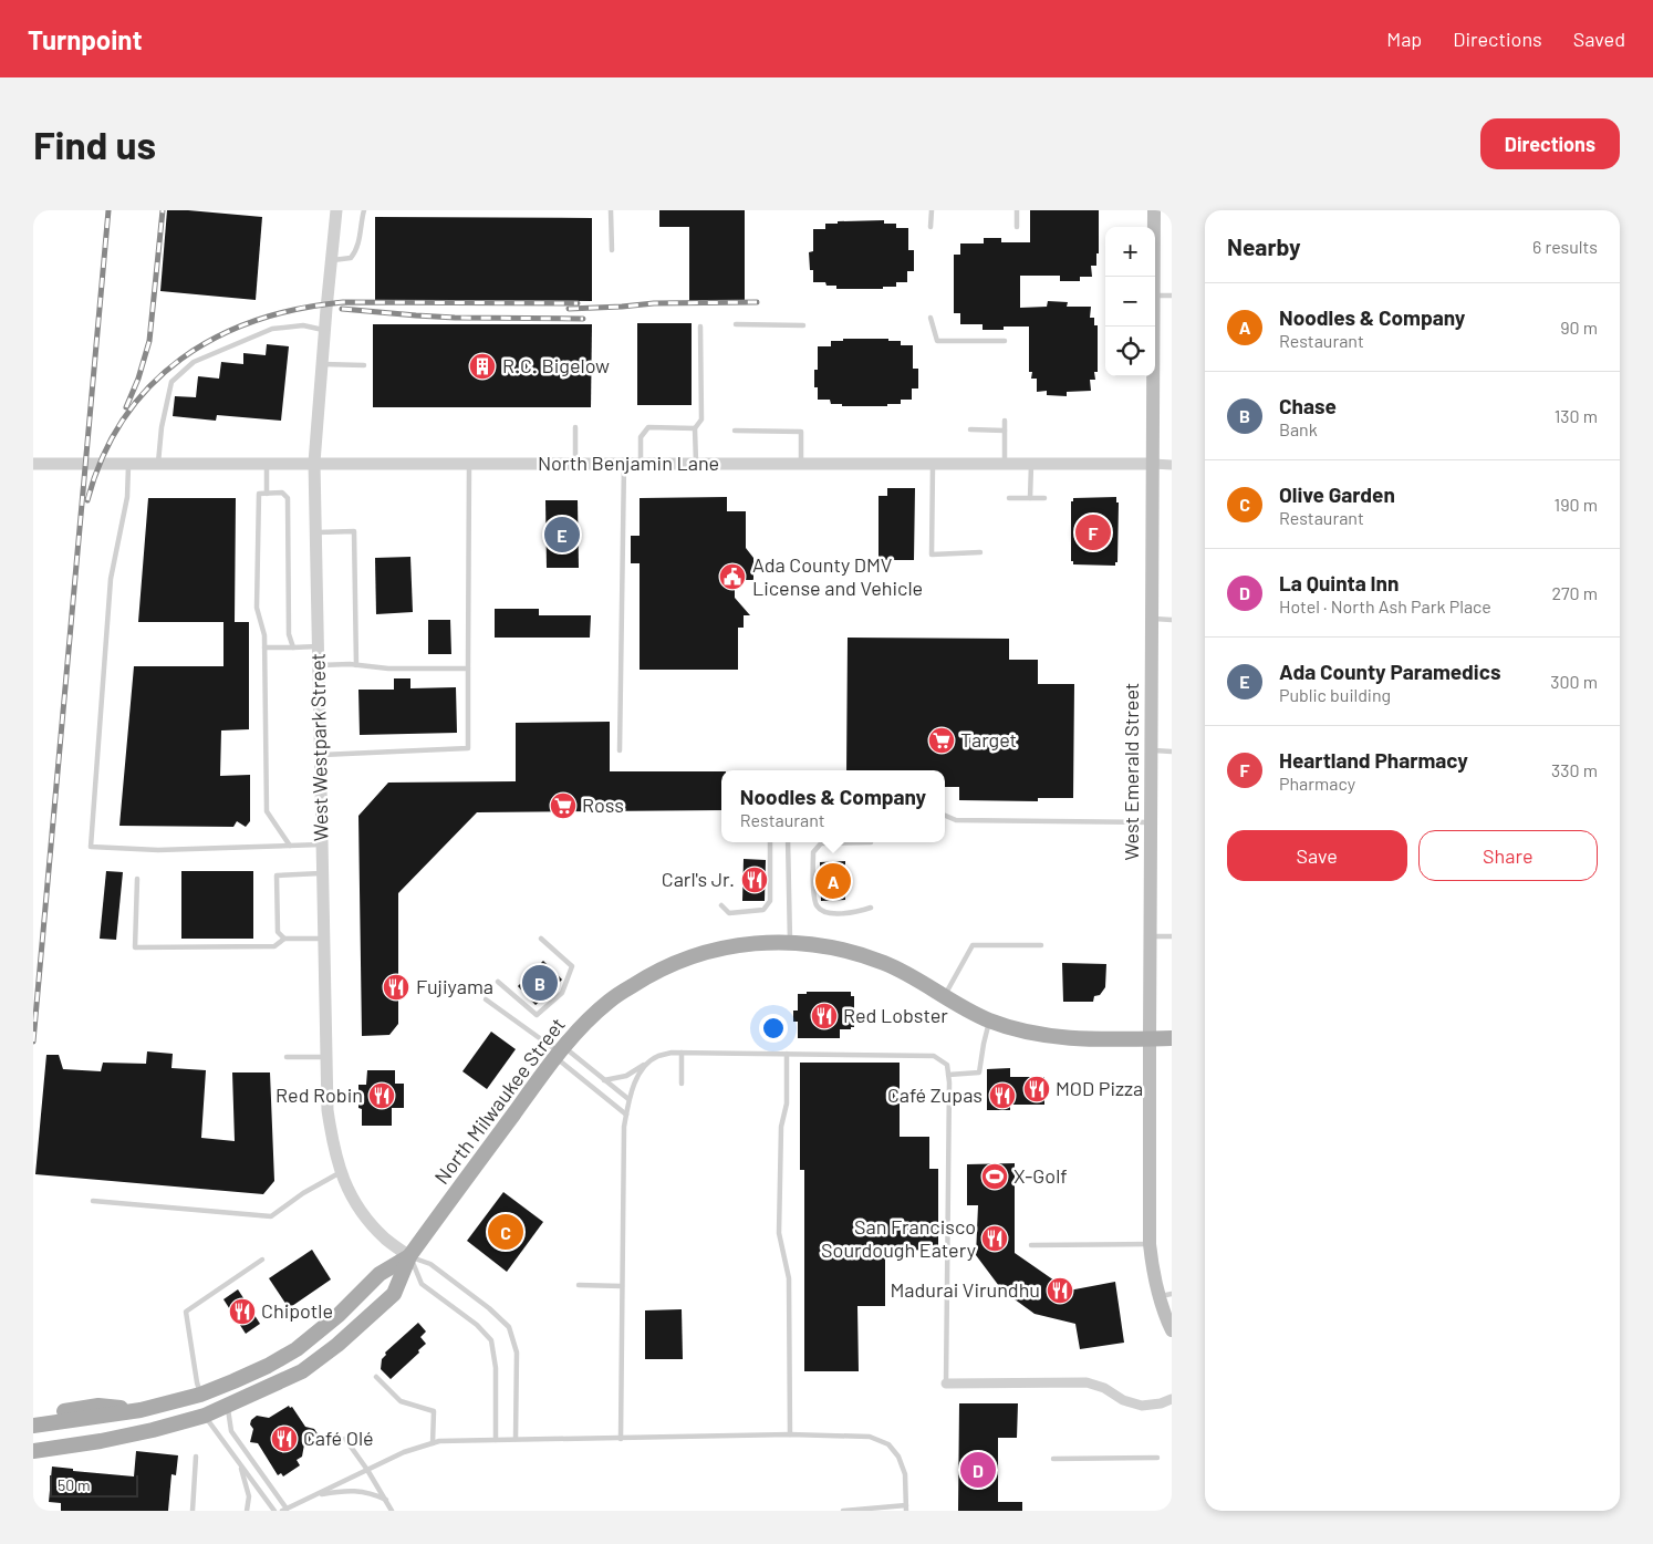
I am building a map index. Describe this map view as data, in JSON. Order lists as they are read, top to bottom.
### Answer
{
  "streets": {
    "main road": ["West Emerald Street", "North Milwaukee Street"],
    "street": ["North Benjamin Lane", "West Westpark Street"]
  },
  "crossings": [
    ["North Benjamin Lane", "West Westpark Street"],
    ["North Benjamin Lane", "West Emerald Street"],
    ["West Westpark Street", "North Milwaukee Street"],
    ["West Emerald Street", "North Milwaukee Street"]
  ],
  "places": {
    "building": ["R.C. Bigelow"],
    "public building": ["Ada County DMV License and Vehicle"],
    "supermarket": ["Target", "Ross"],
    "restaurant": [
      "Carl's Jr.",
      "Fujiyama",
      "Red Lobster",
      "MOD Pizza",
      "Red Robin",
      "Café Zupas",
      "San Francisco Sourdough Eatery",
      "Madurai Virundhu",
      "Chipotle",
      "Café Olé"
    ],
    "sports": ["X-Golf"]
  },
  "scale_bar": "50 m",
  "page": {
    "header": "Turnpoint",
    "nav": ["Map", "Directions", "Saved"],
    "buttons": [
      "Directions",
      ["Save", "Share"]
    ],
    "title": "Find us",
    "heading": ["Nearby", "6 results"],
    "map_buttons": ["+", "−"],
    "list": [
      {
        "mark": "A",
        "name": "Noodles & Company",
        "note": "Restaurant",
        "value": "90 m"
      },
      {
        "mark": "B",
        "name": "Chase",
        "note": "Bank",
        "value": "130 m"
      },
      {
        "mark": "C",
        "name": "Olive Garden",
        "note": "Restaurant",
        "value": "190 m"
      },
      {
        "mark": "D",
        "name": "La Quinta Inn",
        "note": "Hotel · North Ash Park Place",
        "value": "270 m"
      },
      {
        "mark": "E",
        "name": "Ada County Paramedics",
        "note": "Public building",
        "value": "300 m"
      },
      {
        "mark": "F",
        "name": "Heartland Pharmacy",
        "note": "Pharmacy",
        "value": "330 m"
      }
    ],
    "pins": [
      "F",
      "E",
      "A",
      "B",
      "C",
      "D"
    ],
    "popup": ["Noodles & Company", "Restaurant"],
    "scale": "50 m"
  }
}
